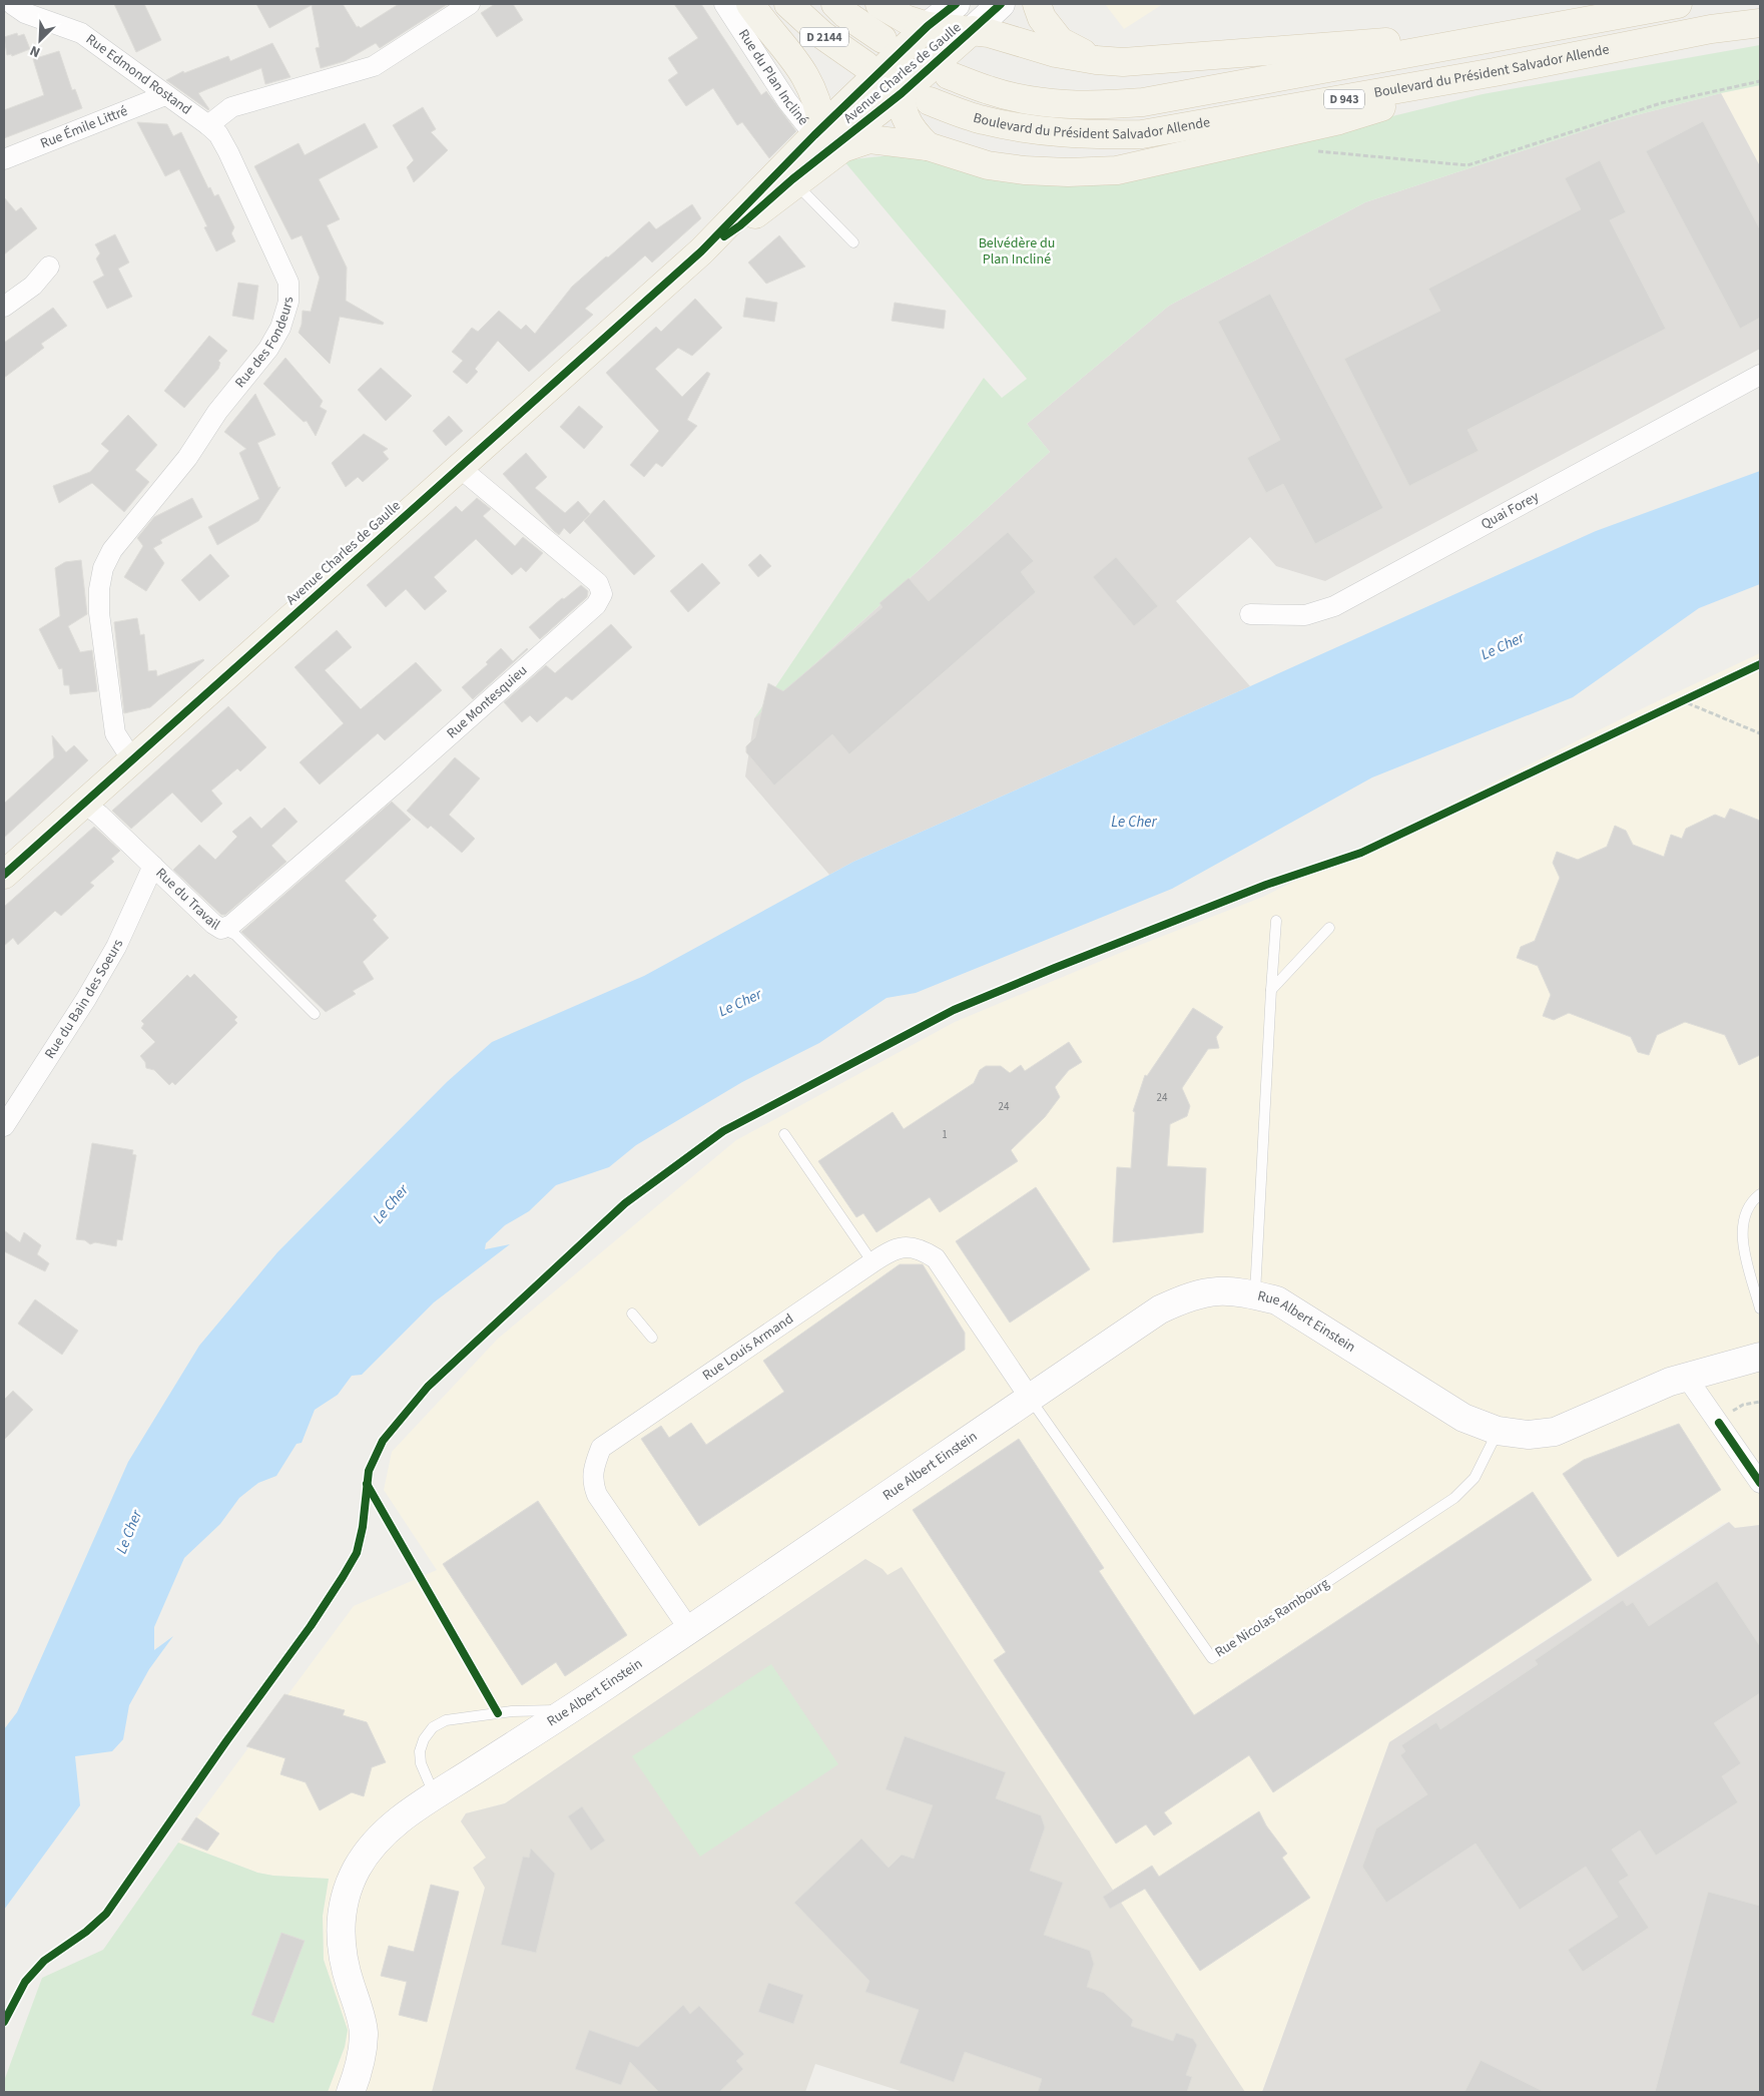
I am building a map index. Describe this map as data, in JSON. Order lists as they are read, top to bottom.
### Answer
{
  "streets": {
    "main road": [
      "D 2144",
      "Boulevard du Président Salvador Allende",
      "Avenue Charles de Gaulle",
      "D 943"
    ],
    "street": [
      "Rue Edmond Rostand",
      "Rue du Plan Incliné",
      "Rue Émile Littré",
      "Rue des Fondeurs",
      "Quai Forey",
      "Rue Montesquieu",
      "Rue du Travail",
      "Rue du Bain des Soeurs",
      "Rue Albert Einstein",
      "Rue Louis Armand"
    ],
    "lane": ["Rue Nicolas Rambourg"]
  },
  "crossings": [
    ["Avenue Charles de Gaulle", "Rue du Plan Incliné"],
    ["Avenue Charles de Gaulle", "Rue des Fondeurs"],
    ["Avenue Charles de Gaulle", "Rue Montesquieu"],
    ["Avenue Charles de Gaulle", "Rue du Travail"],
    ["Rue Edmond Rostand", "Rue Émile Littré"],
    ["Rue Edmond Rostand", "Rue des Fondeurs"],
    ["Rue Montesquieu", "Rue du Travail"],
    ["Rue du Travail", "Rue du Bain des Soeurs"],
    ["Rue Albert Einstein", "Rue Louis Armand"],
    ["Rue Albert Einstein", "Rue Nicolas Rambourg"],
    ["Rue Louis Armand", "Rue Nicolas Rambourg"]
  ],
  "water": ["Le Cher"],
  "parks": ["Belvédère du Plan Incliné"],
  "house_numbers": ["24", "24", "1"],
  "north": "bottom left"
}
